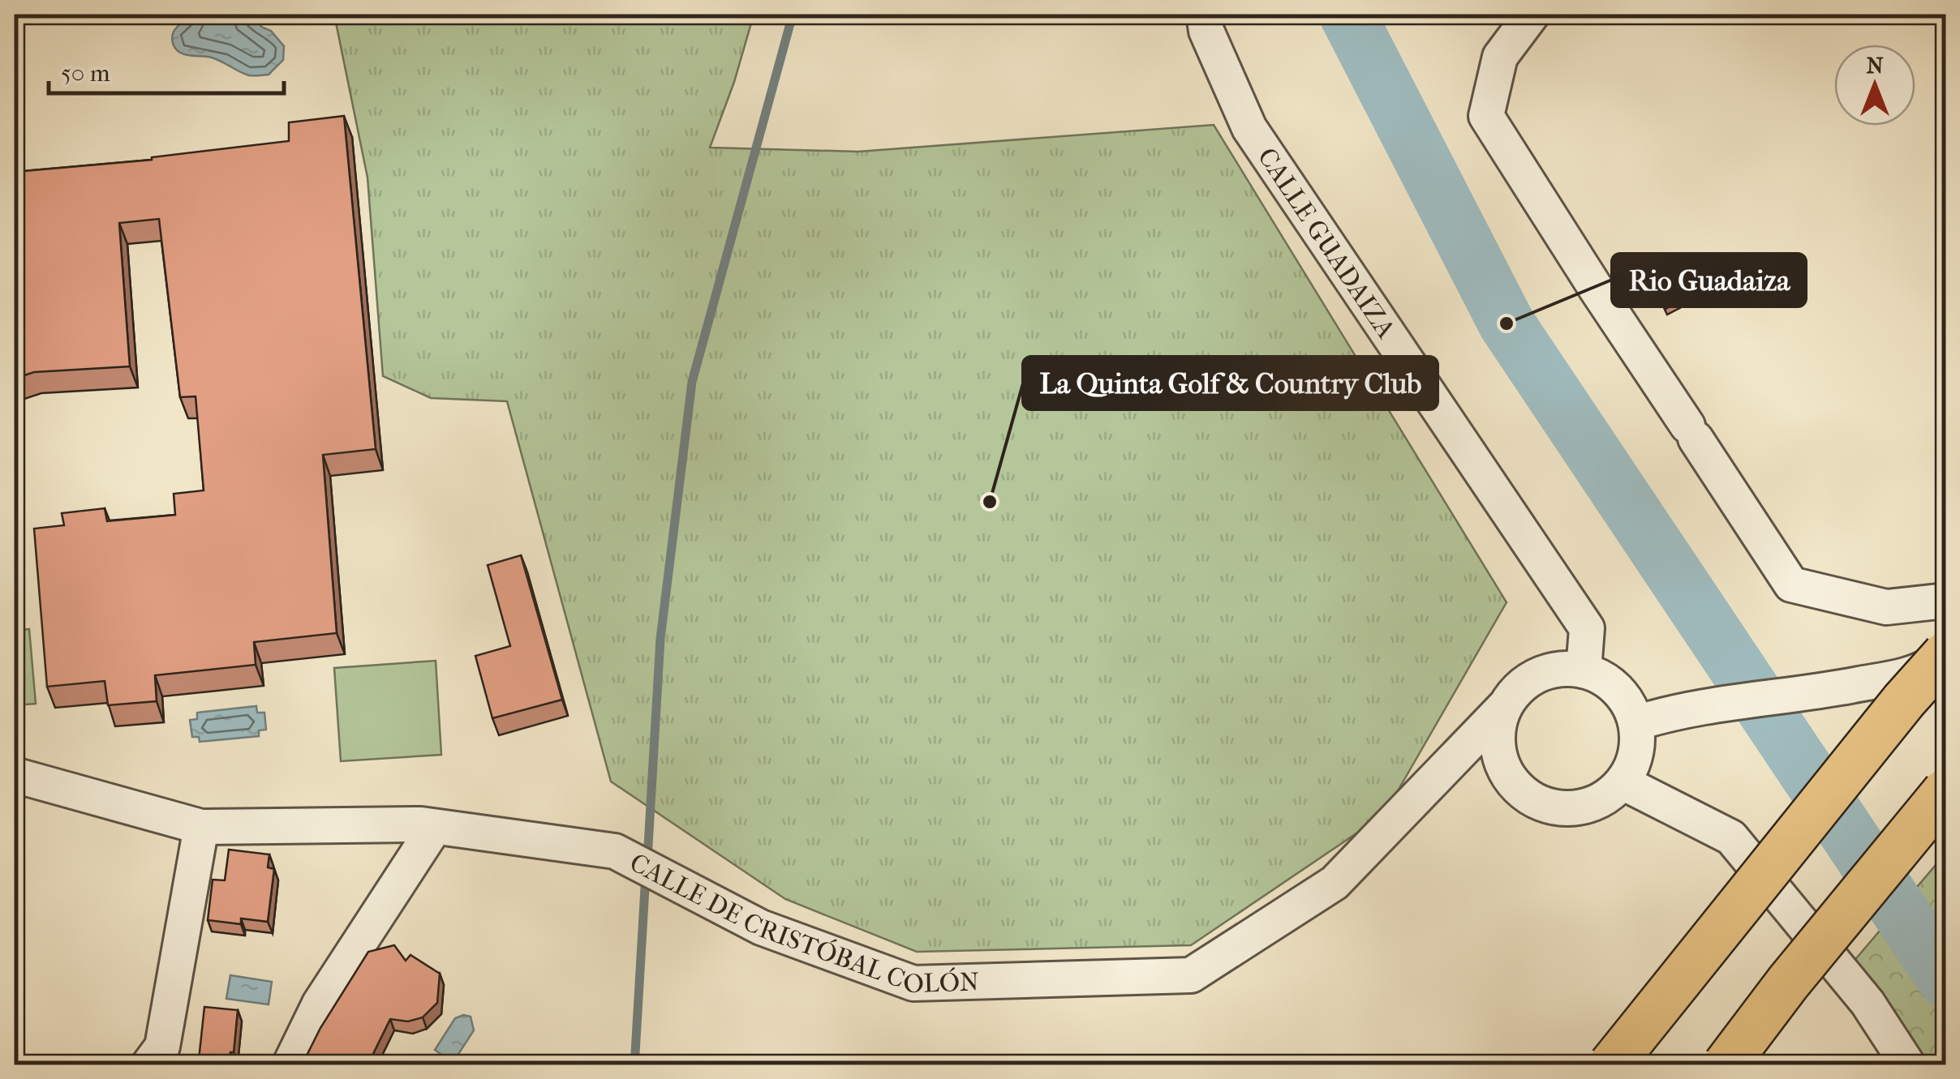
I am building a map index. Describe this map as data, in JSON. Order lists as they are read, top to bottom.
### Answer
{
  "streets": {
    "street": ["CALLE GUADAIZA", "CALLE DE CRISTÓBAL COLÓN"]
  },
  "crossings": [
    ["CALLE GUADAIZA", "CALLE DE CRISTÓBAL COLÓN"]
  ],
  "places": ["Rio Guadaiza", "La Quinta Golf & Country Club"],
  "scale_bar": "50 m",
  "north": "top"
}
